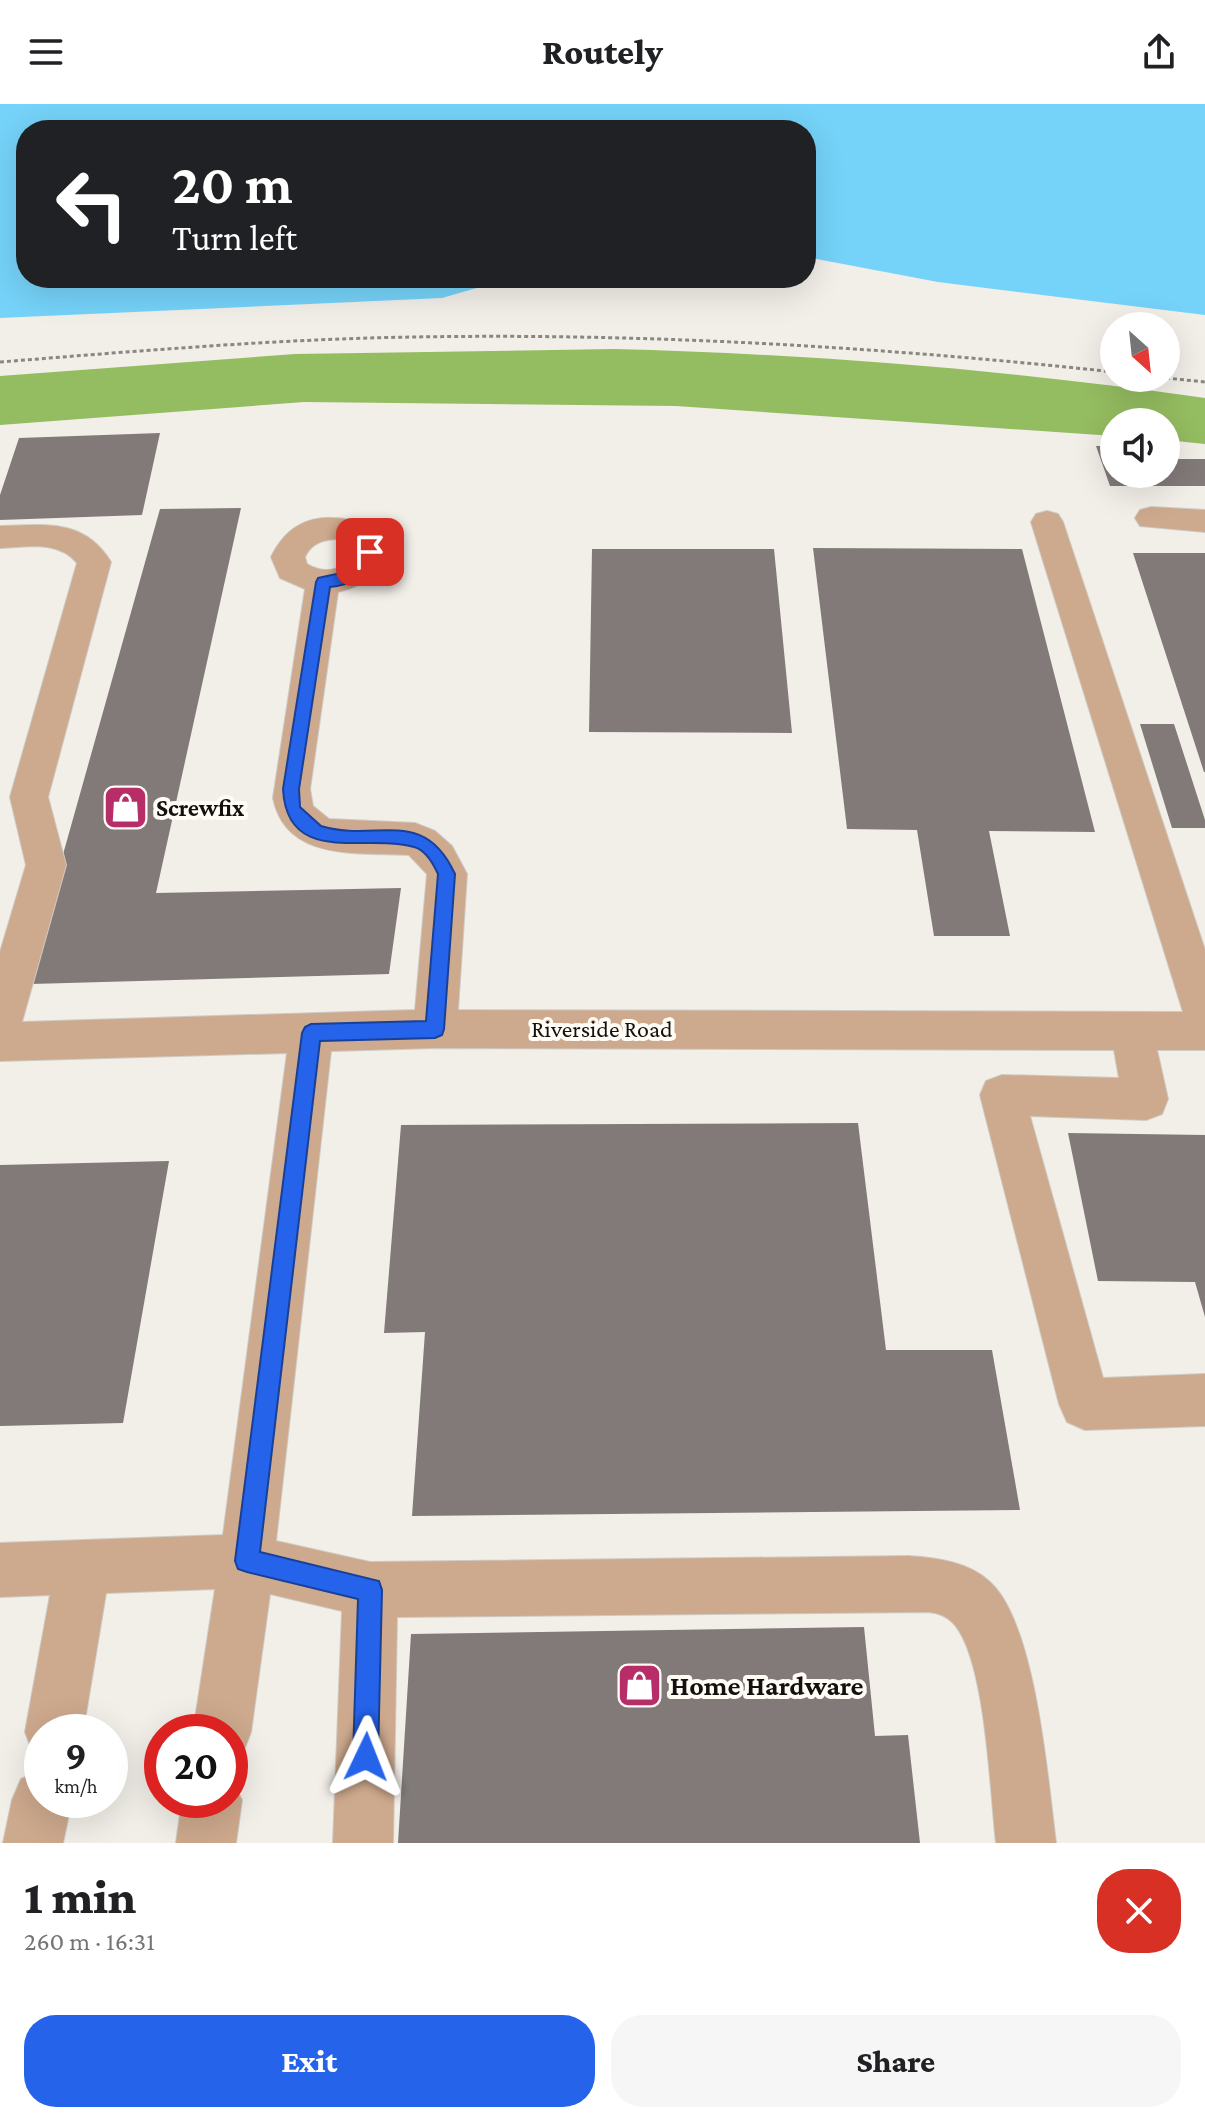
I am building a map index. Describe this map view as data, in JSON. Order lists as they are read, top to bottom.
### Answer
{
  "streets": {
    "street": ["Riverside Road"]
  },
  "places": {
    "shop": ["Screwfix", "Home Hardware"]
  },
  "north": "bottom right",
  "page": {
    "header": "Routely",
    "turn": ["20 m", "Turn left"],
    "speed": "9 km/h",
    "limit": "20",
    "heading": ["1 min", "260 m · 16:31"],
    "buttons": ["Exit", "Share"]
  }
}
